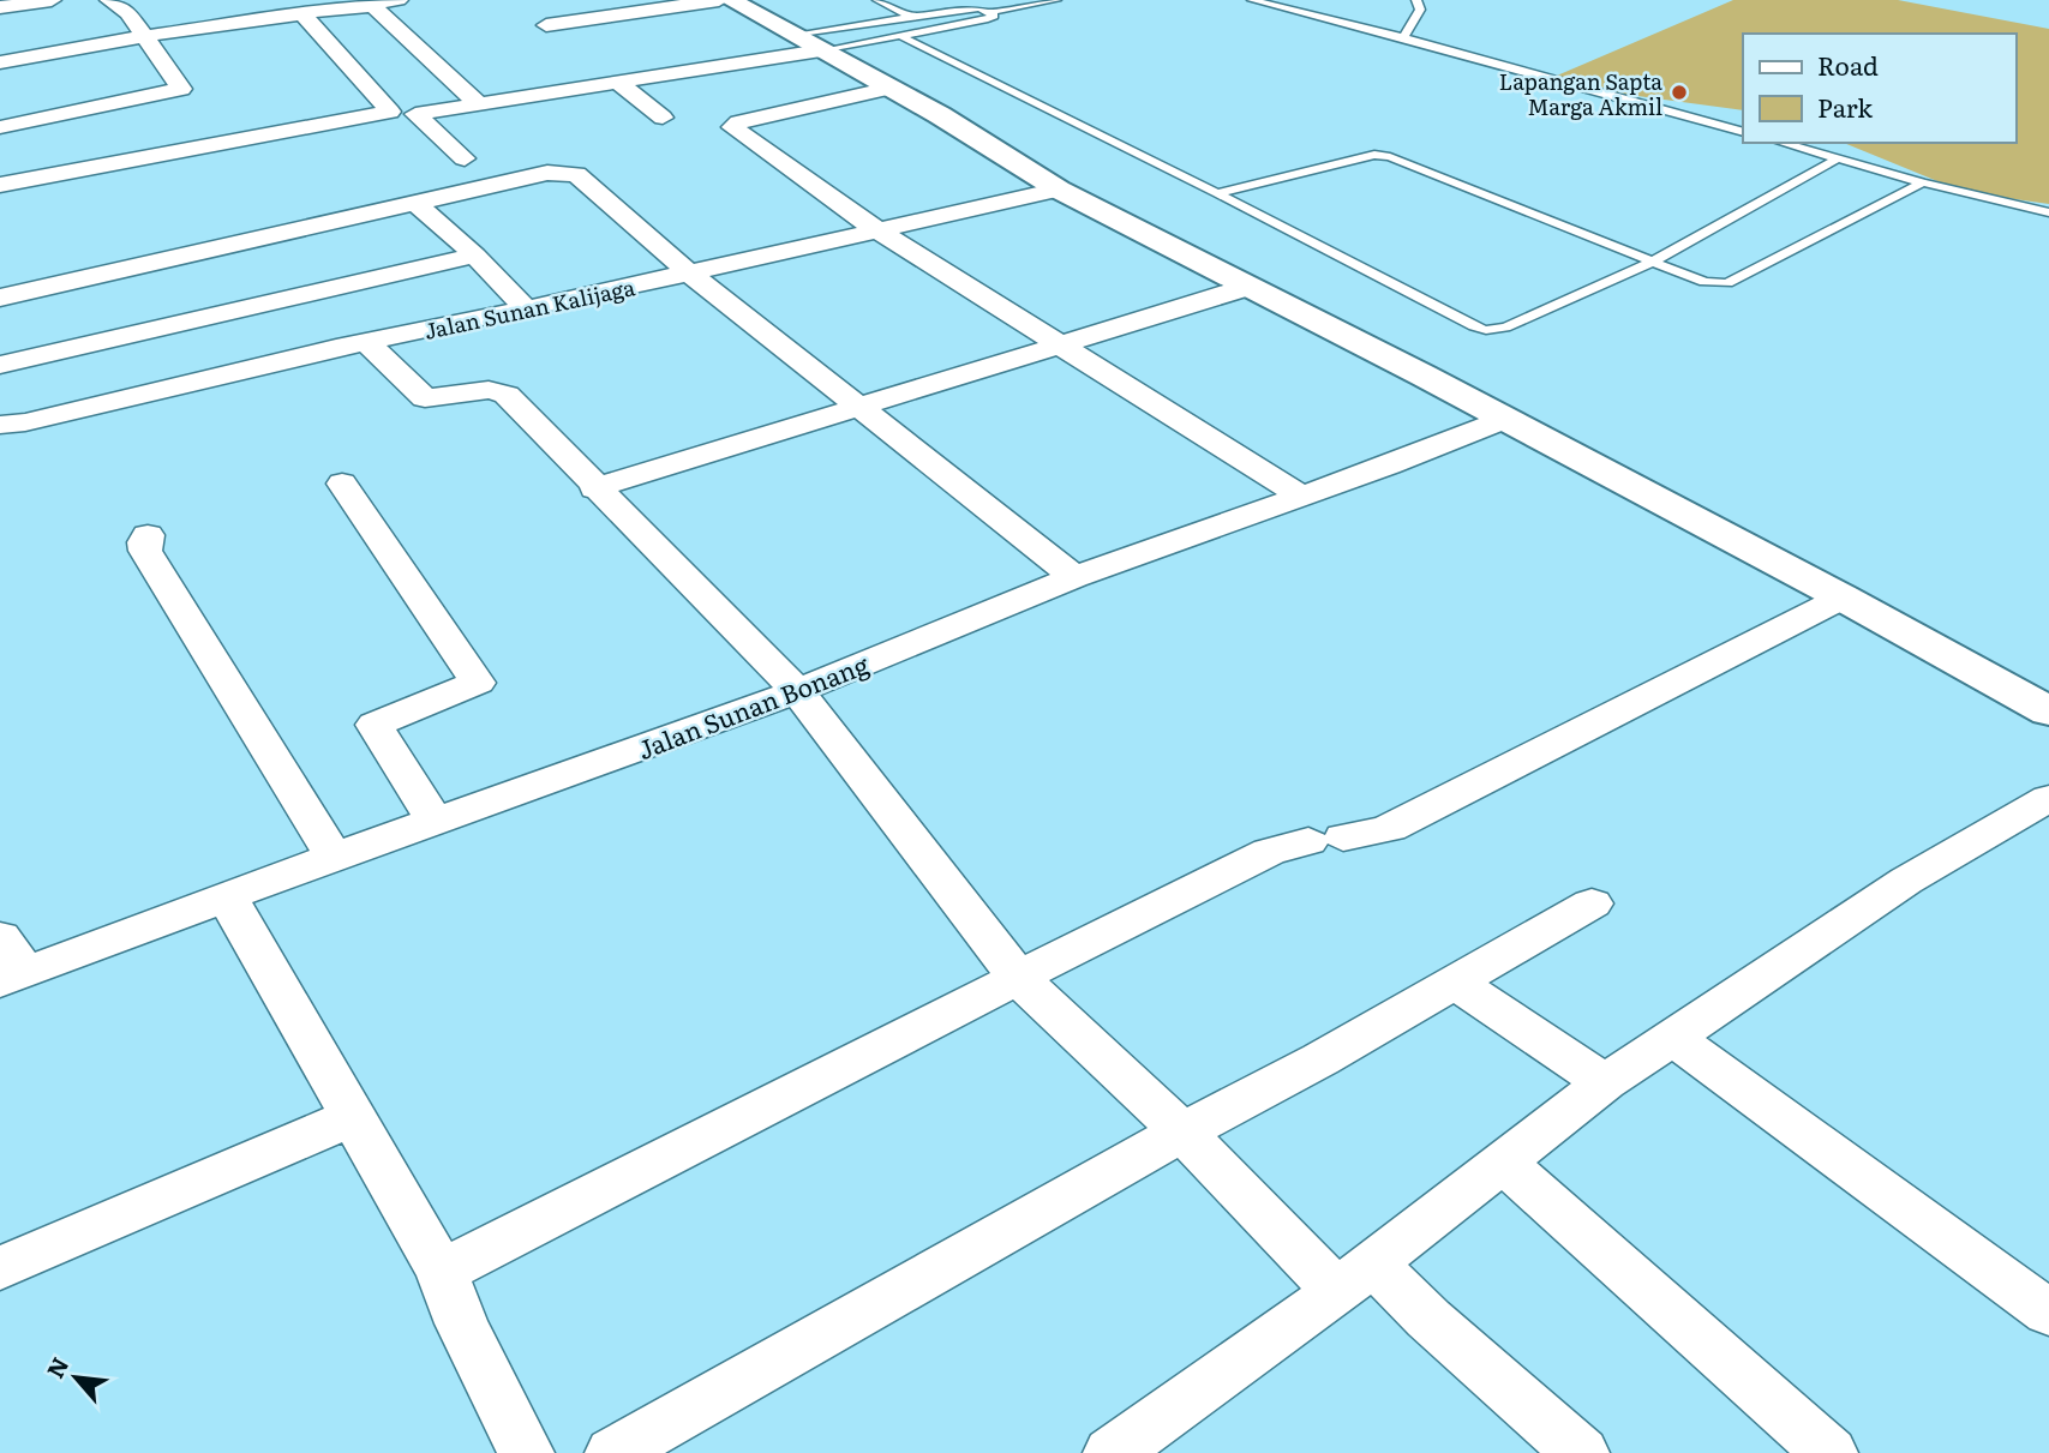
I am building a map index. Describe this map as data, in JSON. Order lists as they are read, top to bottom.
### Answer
{
  "streets": {
    "street": ["Jalan Sunan Kalijaga", "Jalan Sunan Bonang"]
  },
  "places": ["Lapangan Sapta Marga Akmil"],
  "legend": ["Road", "Park"],
  "north": "top left"
}
